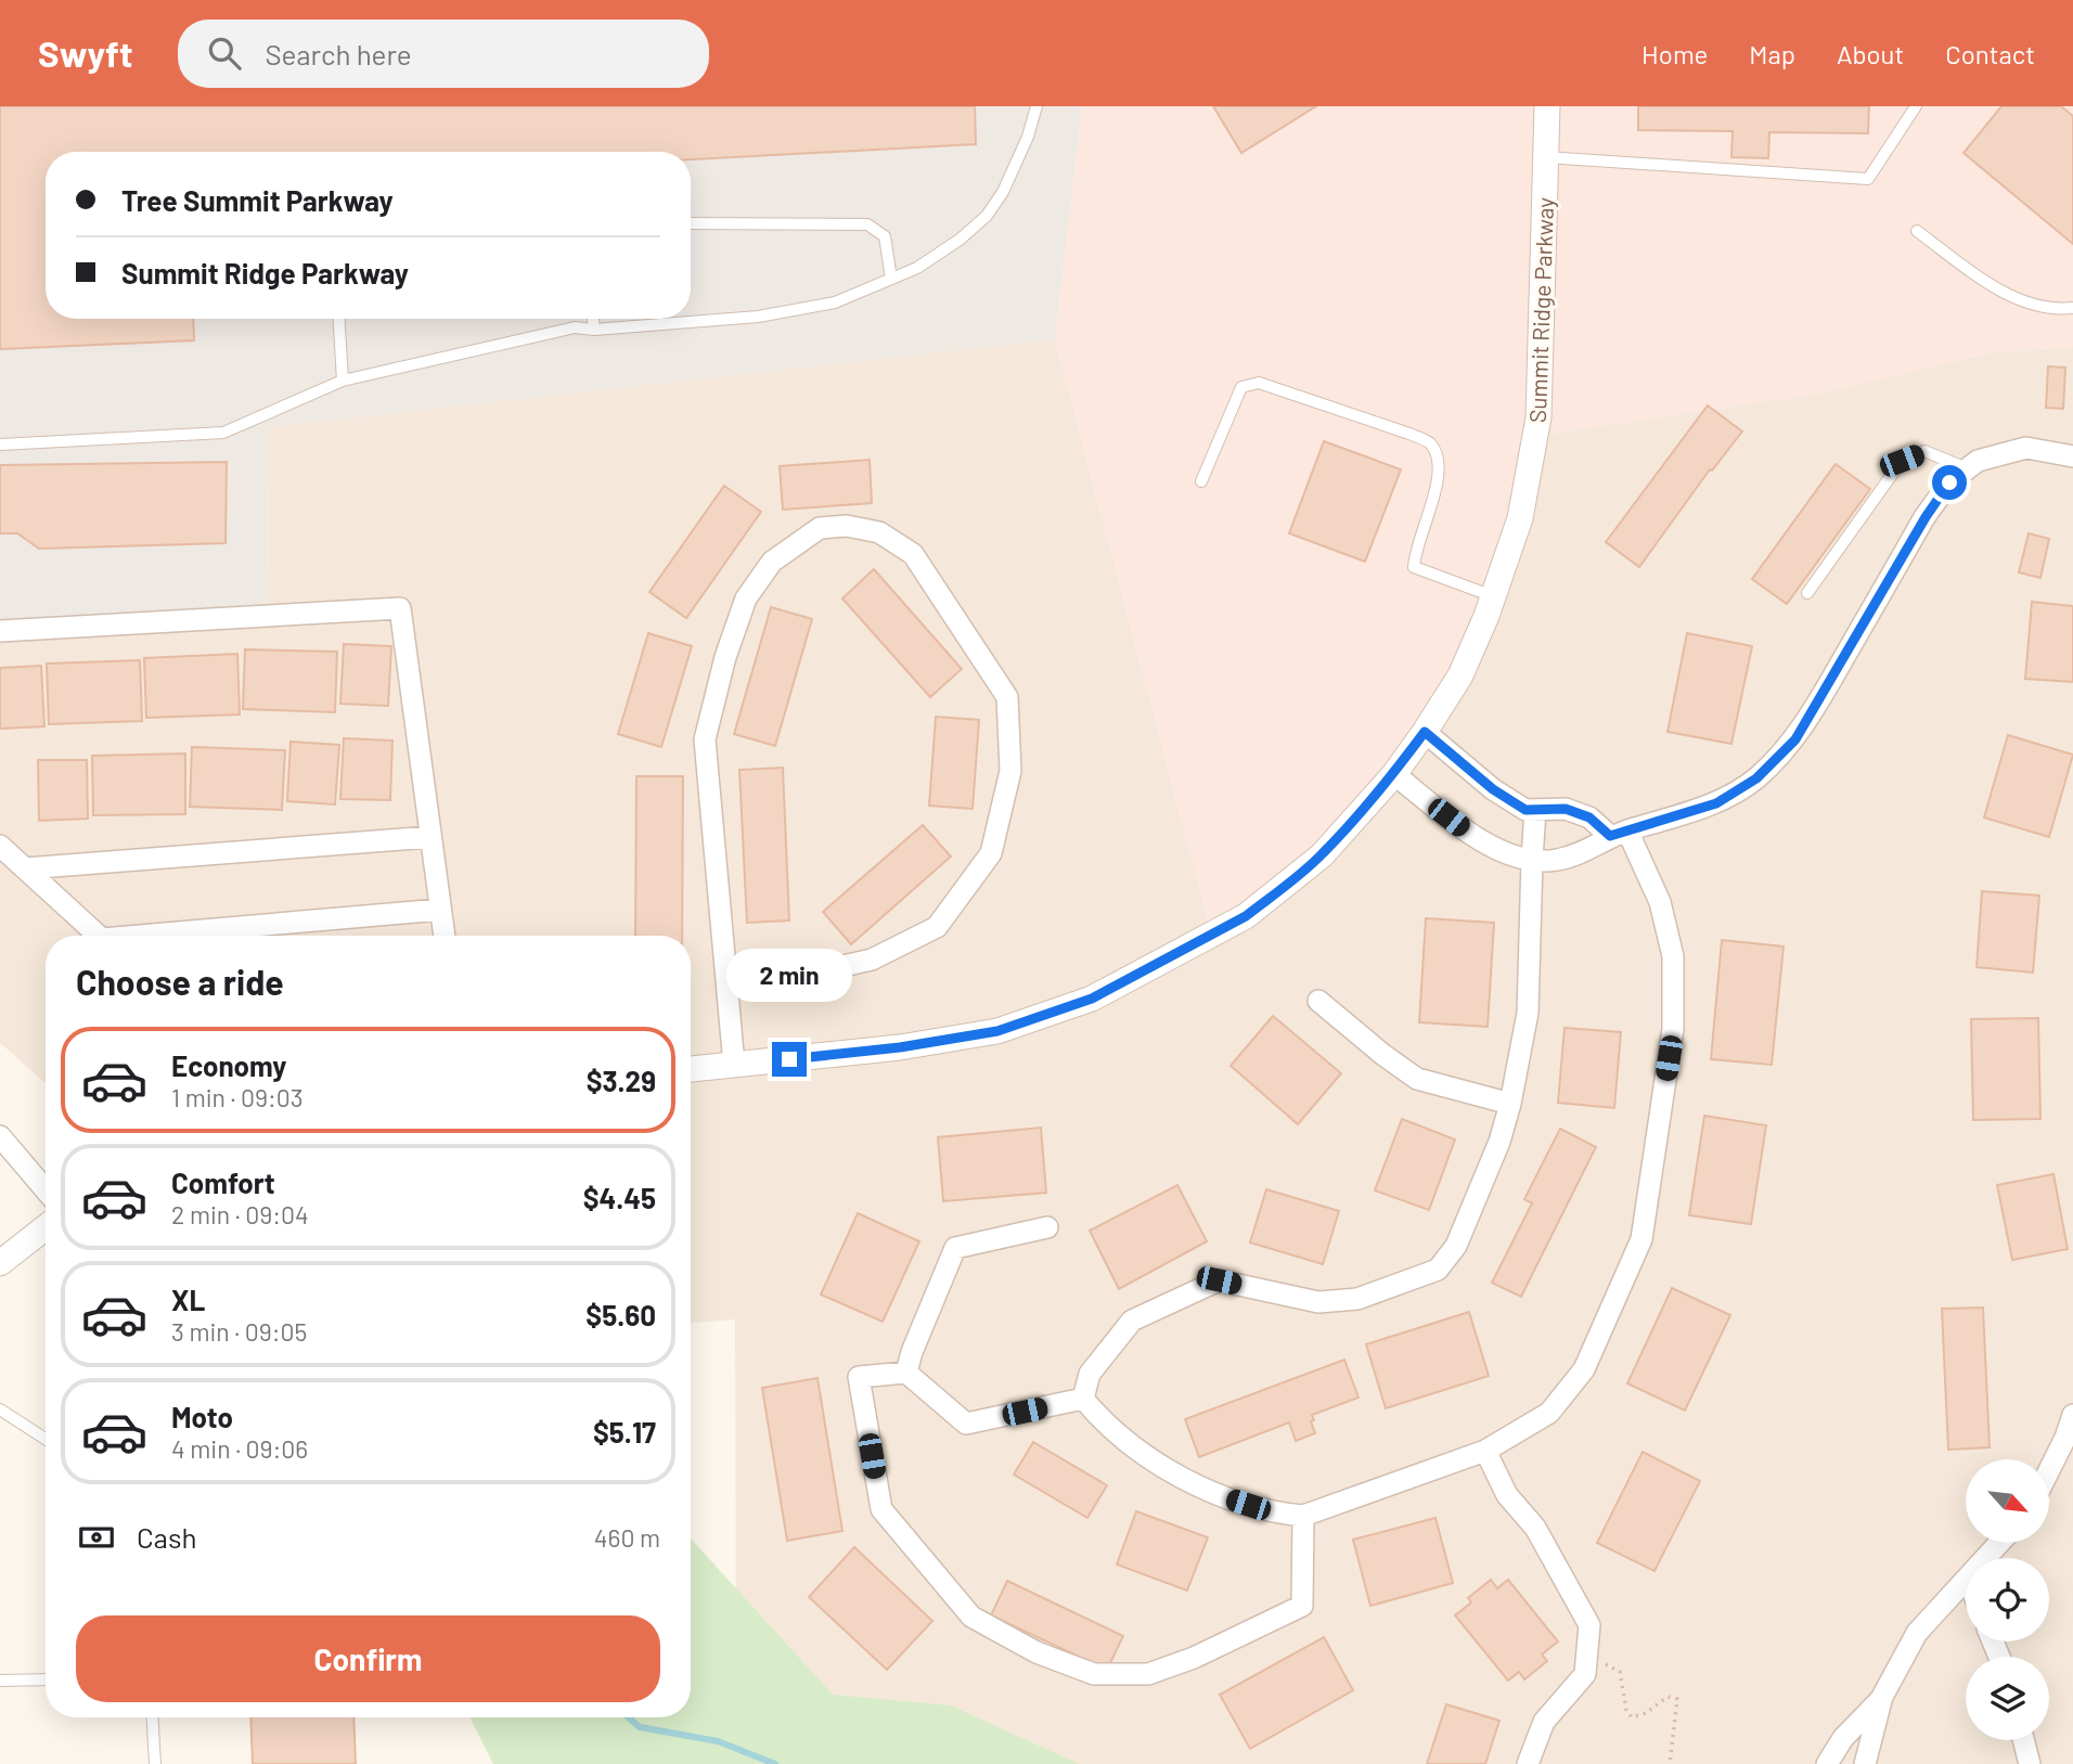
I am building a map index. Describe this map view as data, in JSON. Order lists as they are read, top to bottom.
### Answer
{
  "streets": {
    "street": ["Summit Ridge Parkway"]
  },
  "north": "bottom right",
  "page": {
    "header": "Swyft",
    "search": "Search here",
    "nav": [
      "Home",
      "Map",
      "About",
      "Contact"
    ],
    "banner": ["Tree Summit Parkway", "Summit Ridge Parkway"],
    "heading": "Choose a ride",
    "bubble": "2 min",
    "list": [
      {
        "name": "Economy",
        "note": "1 min · 09:03",
        "value": "$3.29"
      },
      {
        "name": "Comfort",
        "note": "2 min · 09:04",
        "value": "$4.45"
      },
      {
        "name": "XL",
        "note": "3 min · 09:05",
        "value": "$5.60"
      },
      {
        "name": "Moto",
        "note": "4 min · 09:06",
        "value": "$5.17"
      }
    ],
    "pay": ["Cash", "460 m"],
    "buttons": "Confirm"
  }
}
